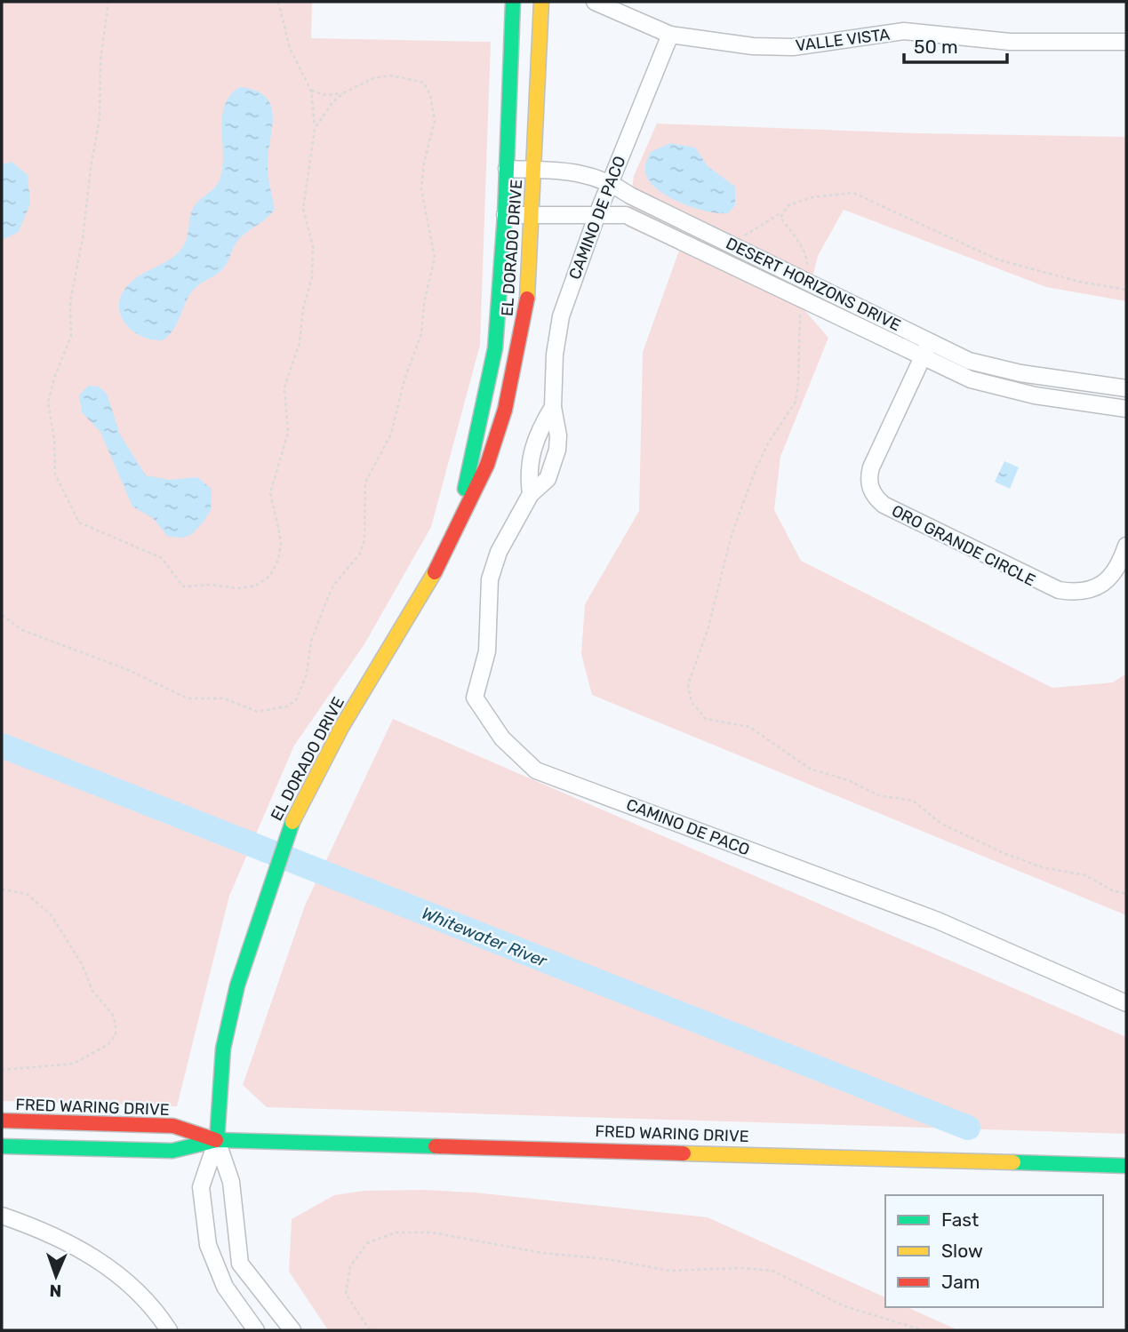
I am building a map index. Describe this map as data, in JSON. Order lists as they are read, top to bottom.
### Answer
{
  "streets": {
    "main road": ["EL DORADO DRIVE", "FRED WARING DRIVE"],
    "street": [
      "VALLE VISTA",
      "CAMINO DE PACO",
      "DESERT HORIZONS DRIVE",
      "ORO GRANDE CIRCLE"
    ]
  },
  "crossings": [
    ["VALLE VISTA", "CAMINO DE PACO"],
    ["CAMINO DE PACO", "DESERT HORIZONS DRIVE"],
    ["EL DORADO DRIVE", "DESERT HORIZONS DRIVE"],
    ["EL DORADO DRIVE", "FRED WARING DRIVE"],
    ["DESERT HORIZONS DRIVE", "ORO GRANDE CIRCLE"]
  ],
  "water": ["Whitewater River"],
  "legend": ["Fast", "Slow", "Jam"],
  "scale_bar": "50 m",
  "north": "bottom"
}
